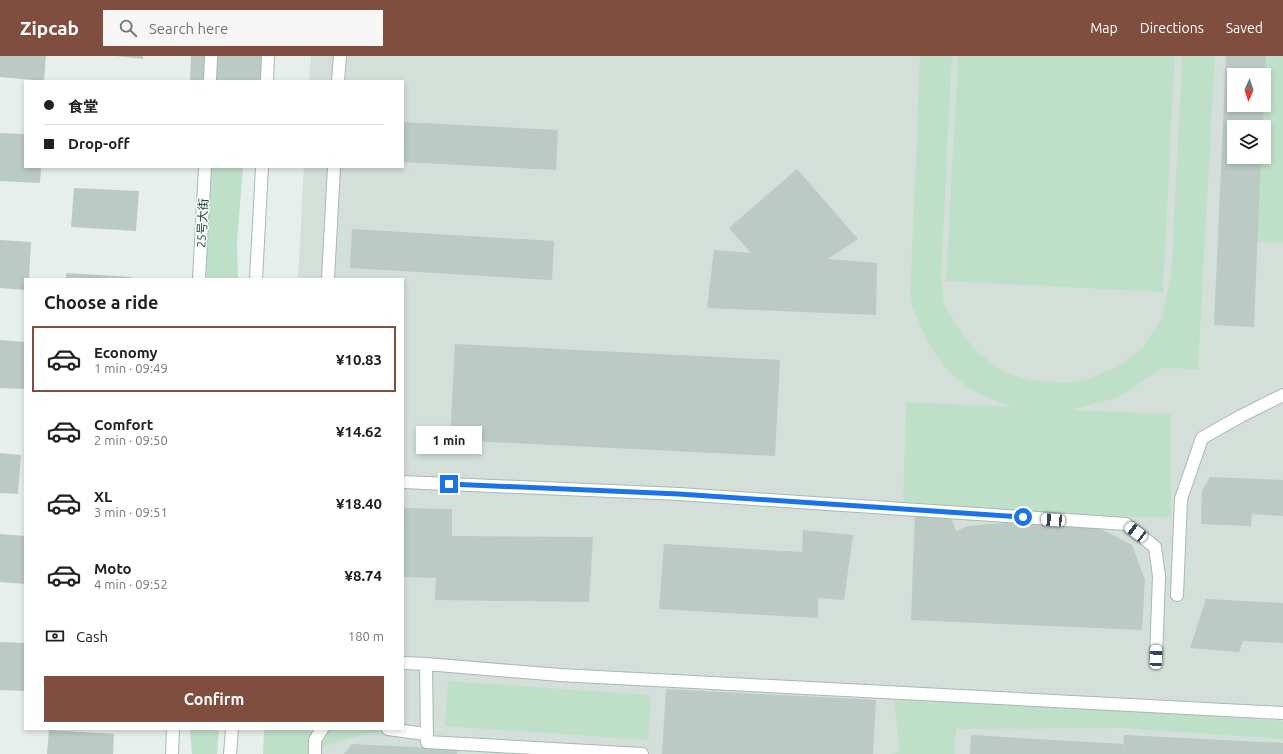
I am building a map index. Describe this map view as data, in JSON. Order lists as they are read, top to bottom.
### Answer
{
  "streets": {
    "street": ["25号大街"]
  },
  "north": "bottom",
  "page": {
    "header": "Zipcab",
    "search": "Search here",
    "nav": ["Map", "Directions", "Saved"],
    "banner": ["食堂", "Drop-off"],
    "heading": "Choose a ride",
    "list": [
      {
        "name": "Economy",
        "note": "1 min · 09:49",
        "value": "¥10.83"
      },
      {
        "name": "Comfort",
        "note": "2 min · 09:50",
        "value": "¥14.62"
      },
      {
        "name": "XL",
        "note": "3 min · 09:51",
        "value": "¥18.40"
      },
      {
        "name": "Moto",
        "note": "4 min · 09:52",
        "value": "¥8.74"
      }
    ],
    "bubble": "1 min",
    "pay": ["Cash", "180 m"],
    "buttons": "Confirm"
  }
}
